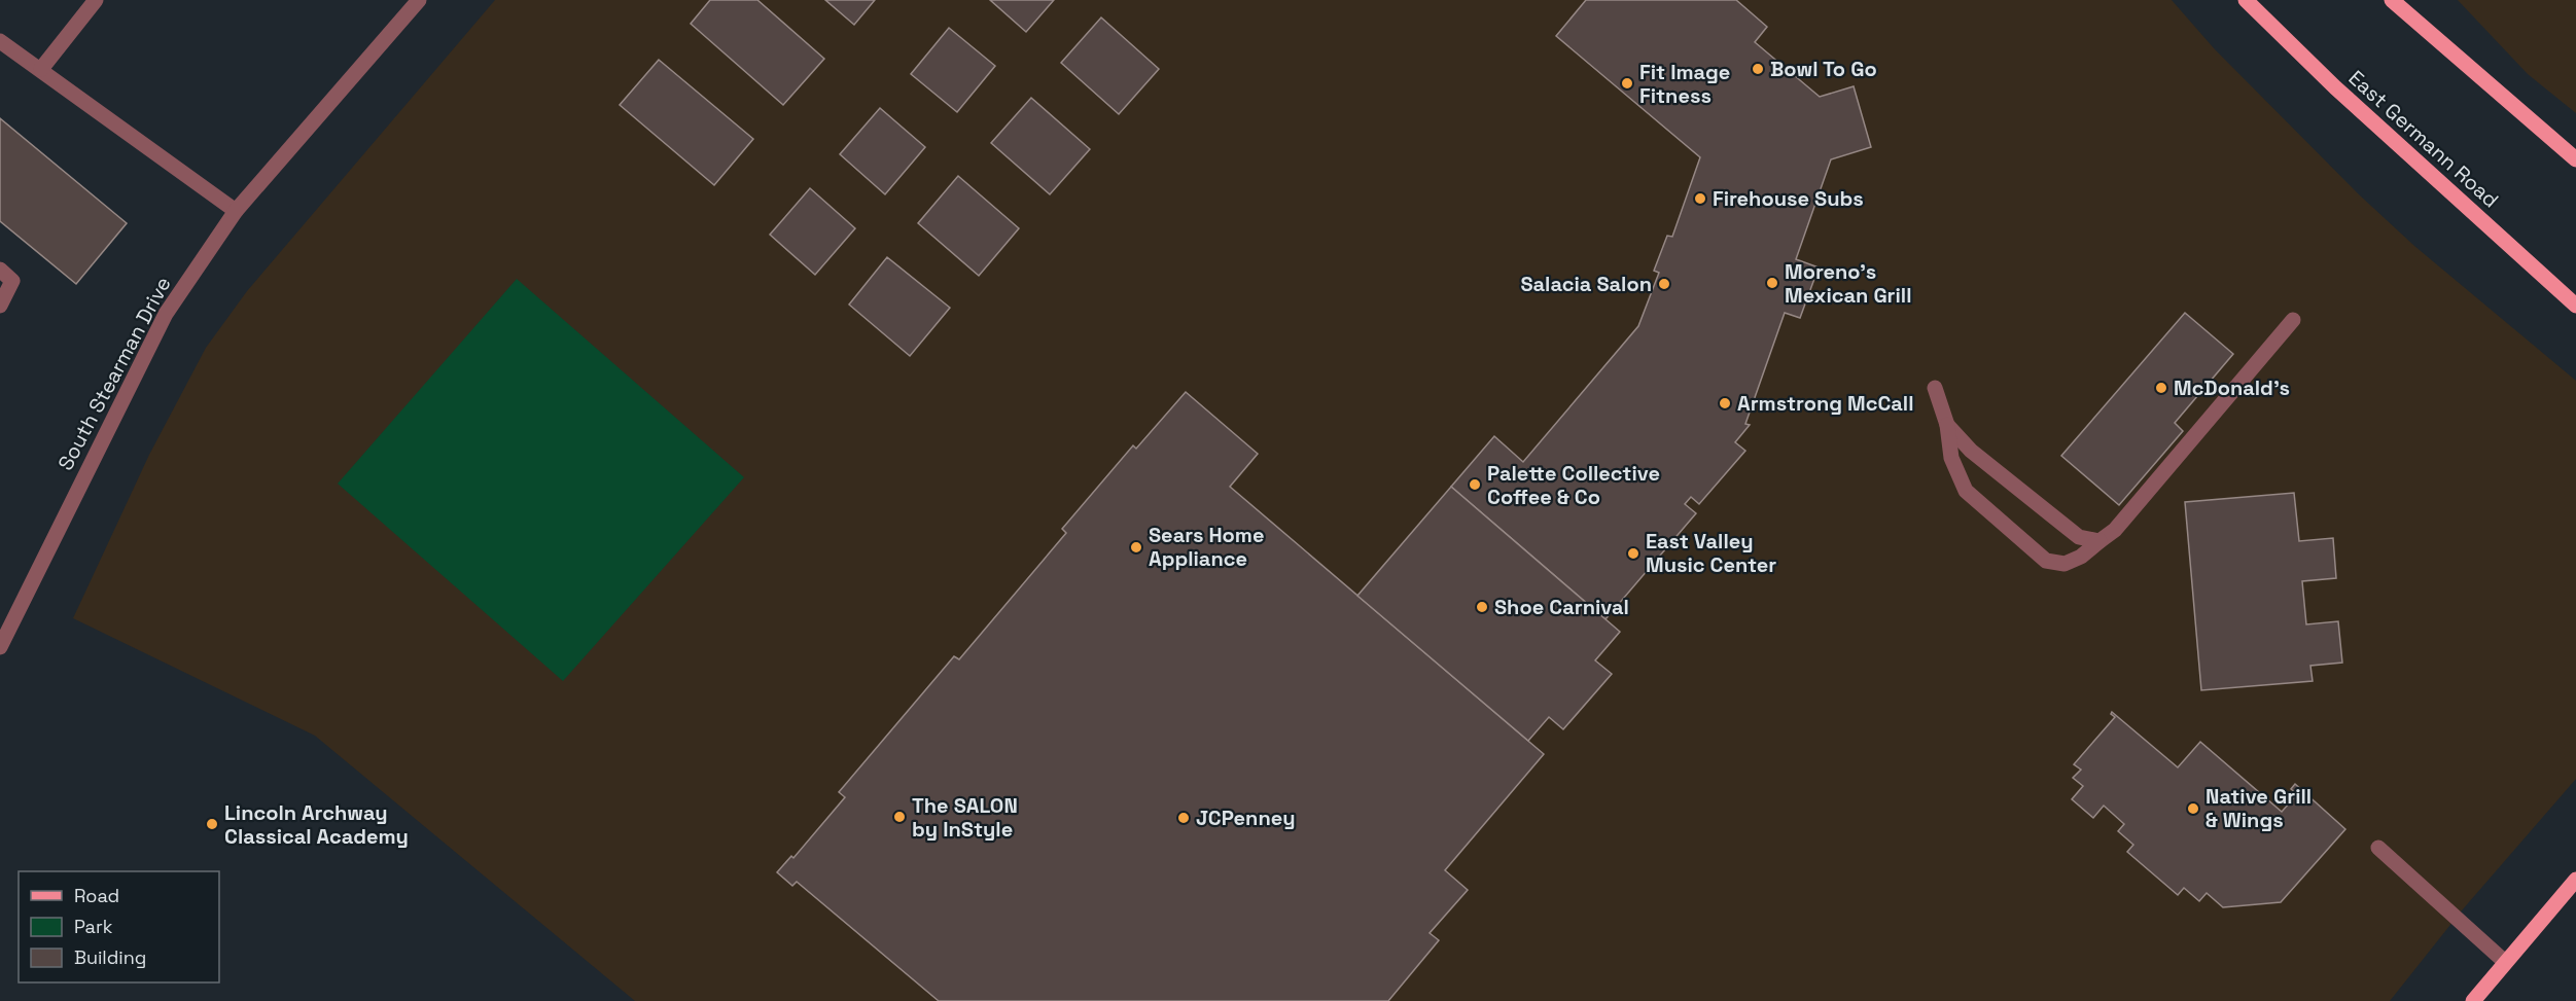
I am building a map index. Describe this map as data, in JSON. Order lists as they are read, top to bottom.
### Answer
{
  "streets": {
    "main road": ["East Germann Road"],
    "street": ["South Stearman Drive"]
  },
  "places": [
    "Bowl To Go",
    "Fit Image Fitness",
    "Firehouse Subs",
    "Moreno's Mexican Grill",
    "Salacia Salon",
    "McDonald's",
    "Armstrong McCall",
    "Palette Collective Coffee & Co",
    "Sears Home Appliance",
    "East Valley Music Center",
    "Shoe Carnival",
    "Native Grill & Wings",
    "The SALON by InStyle",
    "JCPenney",
    "Lincoln Archway Classical Academy"
  ],
  "legend": ["Road", "Park", "Building"]
}
